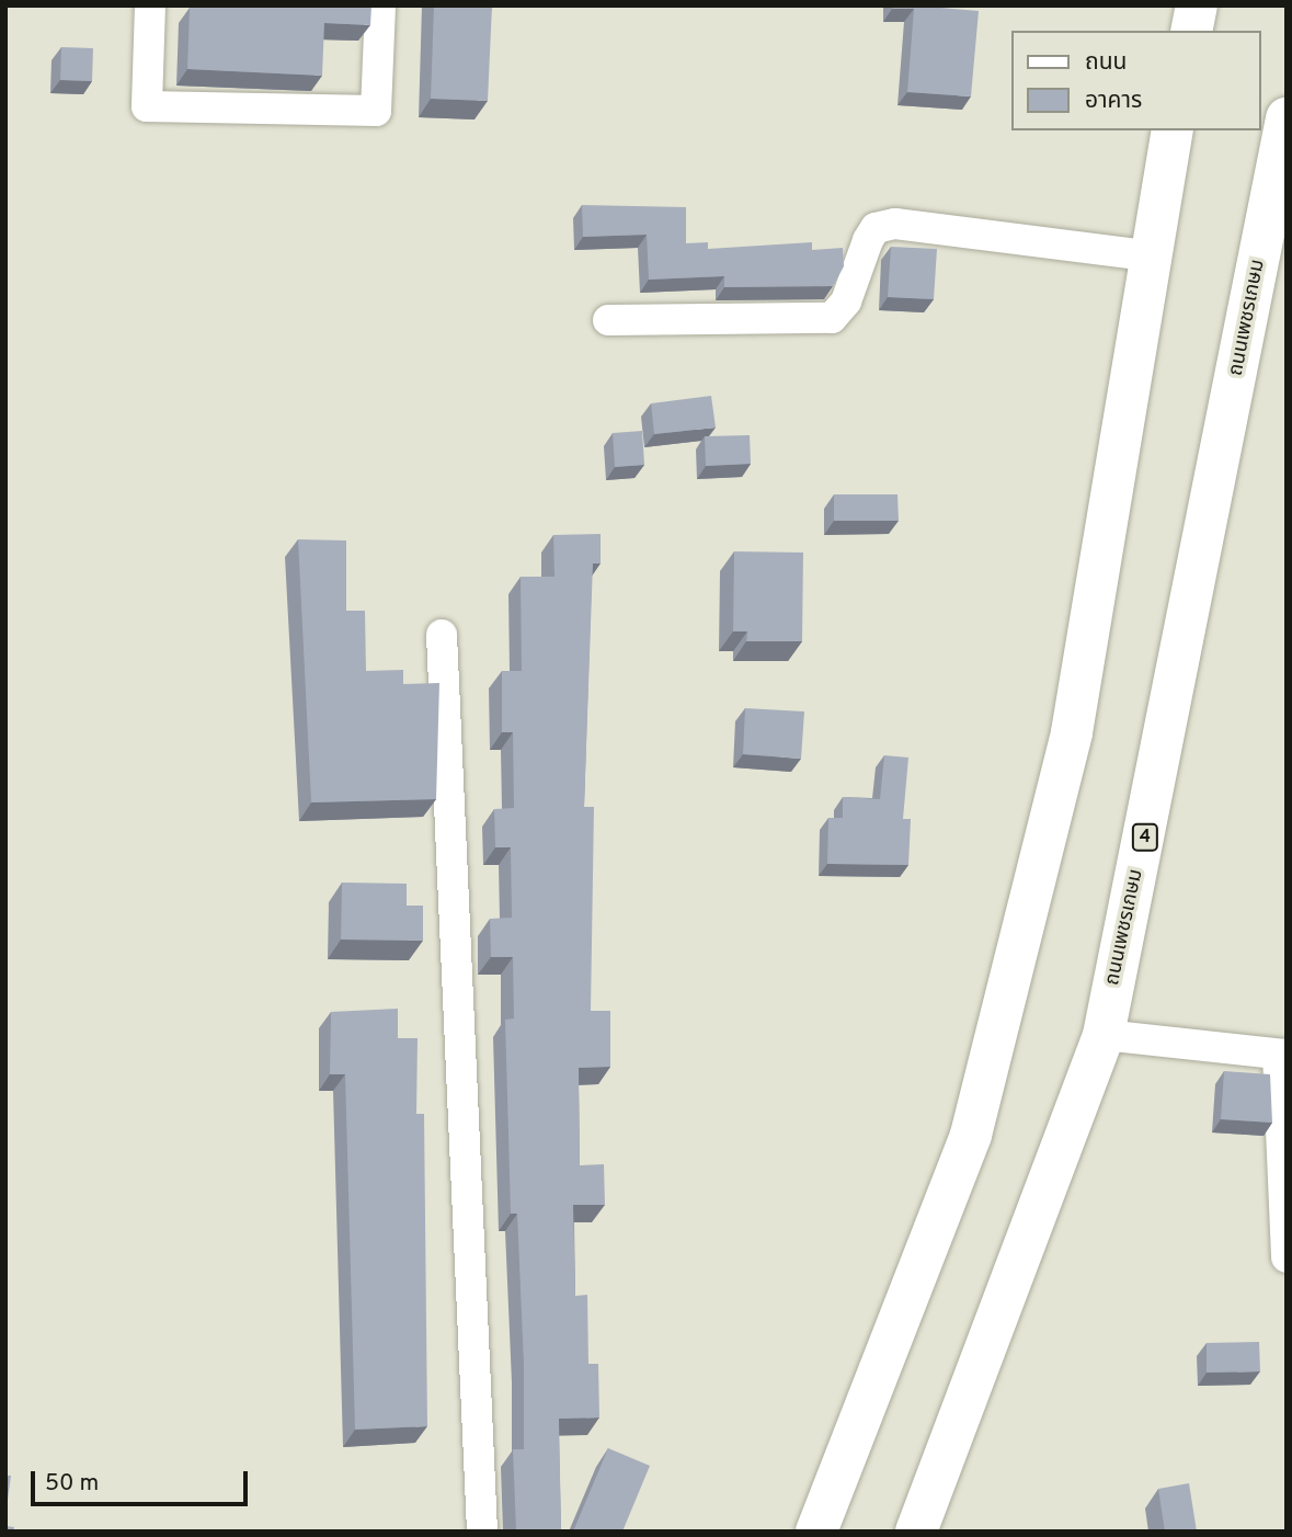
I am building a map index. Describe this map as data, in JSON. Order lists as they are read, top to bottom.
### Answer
{
  "streets": {
    "highway": ["ถนนเพชรเกษม", "4"]
  },
  "legend": ["ถนน", "อาคาร"],
  "scale_bar": "50 m"
}
